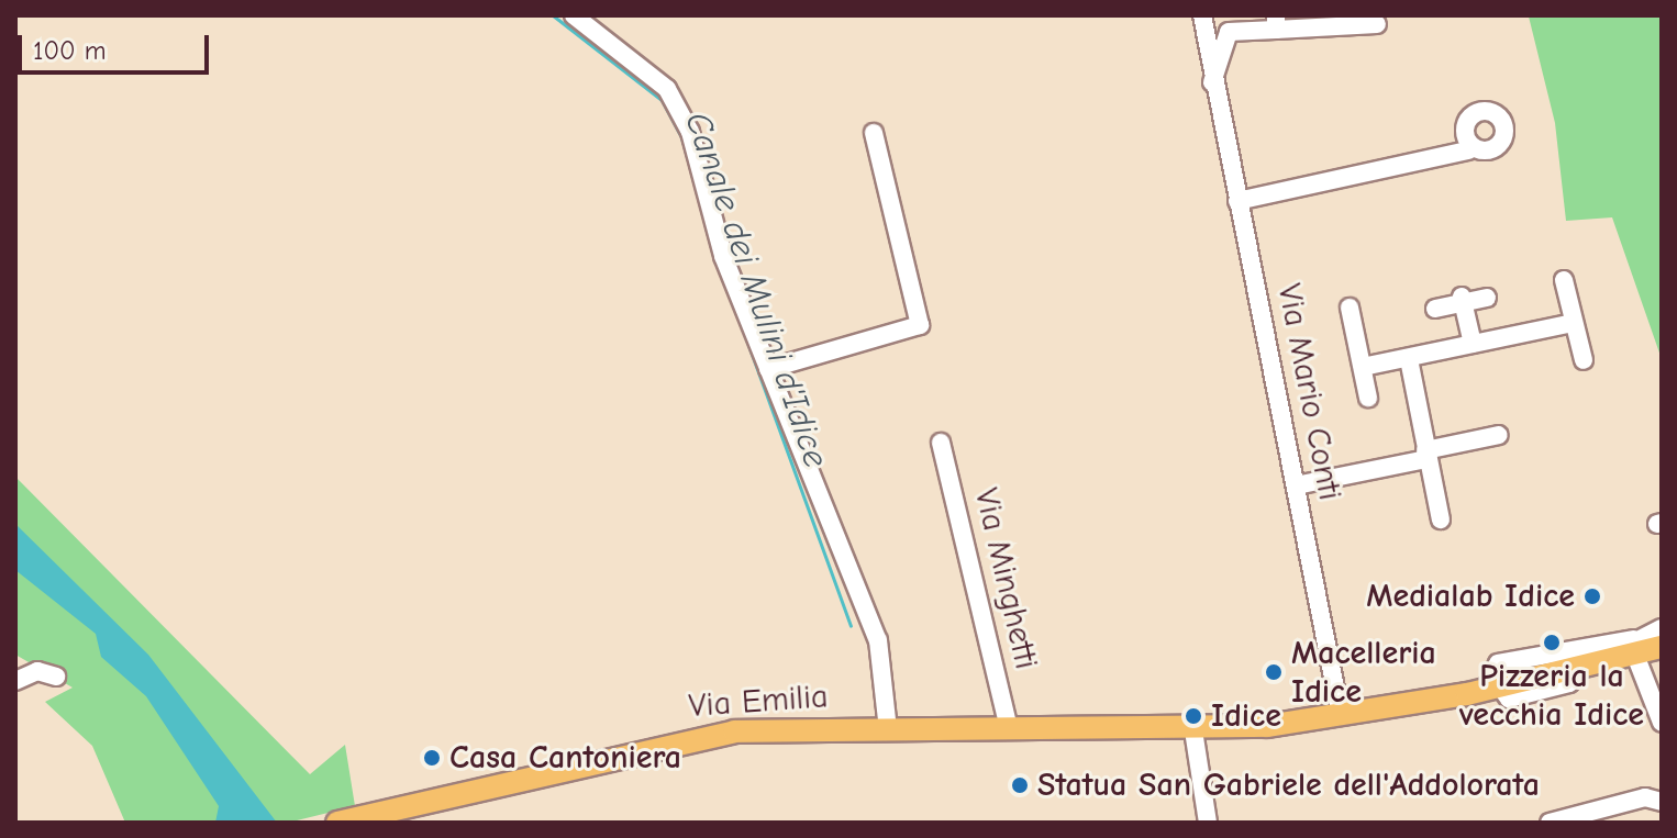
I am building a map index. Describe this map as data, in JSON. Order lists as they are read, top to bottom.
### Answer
{
  "streets": {
    "main road": ["Via Emilia"],
    "street": ["Via Mario Conti", "Via Minghetti"]
  },
  "crossings": [
    ["Via Mario Conti", "Via Emilia"],
    ["Via Minghetti", "Via Emilia"]
  ],
  "water": ["Canale dei Mulini d'Idice"],
  "places": [
    "Medialab Idice",
    "Pizzeria la vecchia Idice",
    "Macelleria Idice",
    "Idice",
    "Casa Cantoniera",
    "Statua San Gabriele dell'Addolorata"
  ],
  "scale_bar": "100 m"
}
